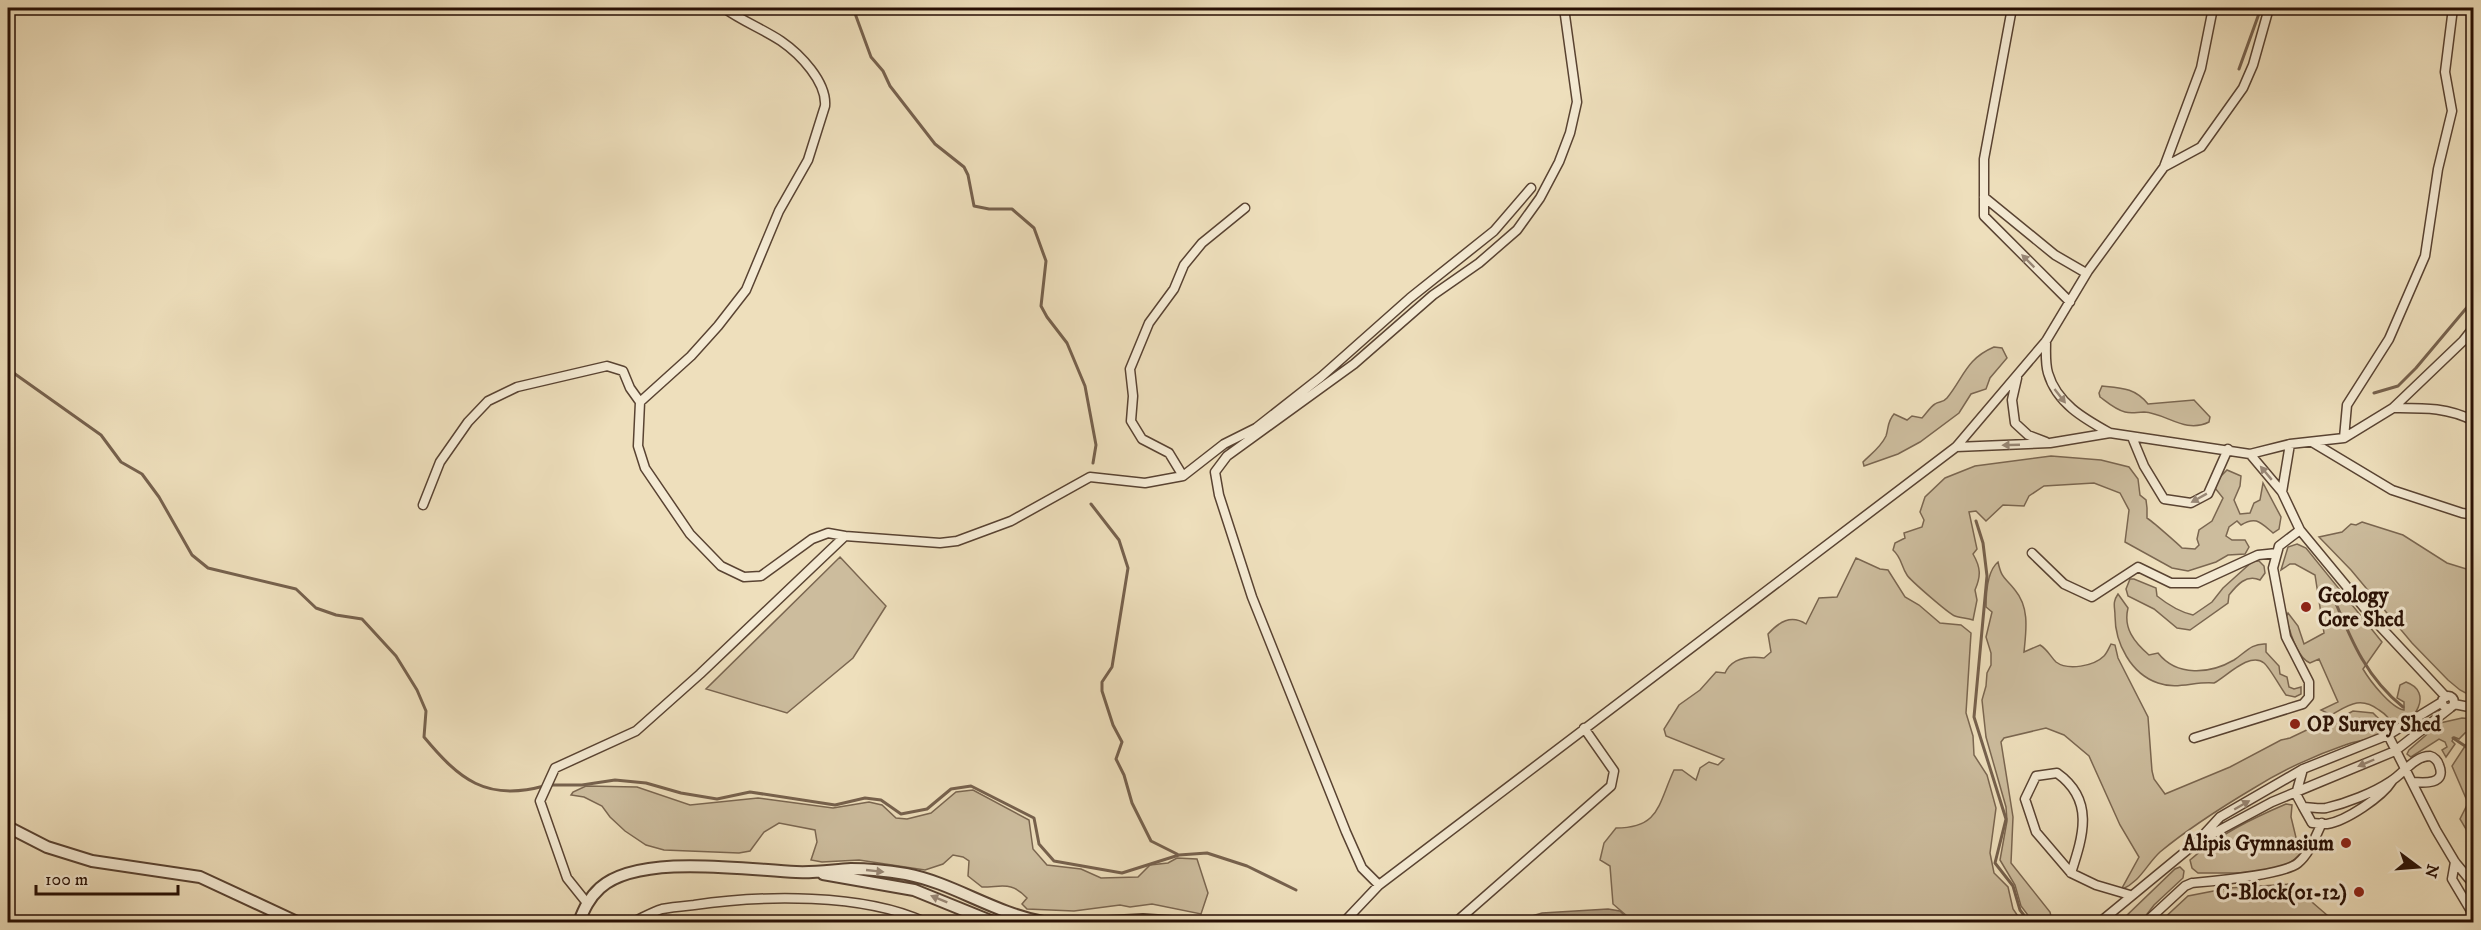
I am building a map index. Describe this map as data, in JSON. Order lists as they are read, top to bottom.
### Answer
{
  "places": [
    "Geology Core Shed",
    "OP Survey Shed",
    "Alipis Gymnasium",
    "C-Block(01-12)"
  ],
  "scale_bar": "100 m",
  "north": "right"
}
